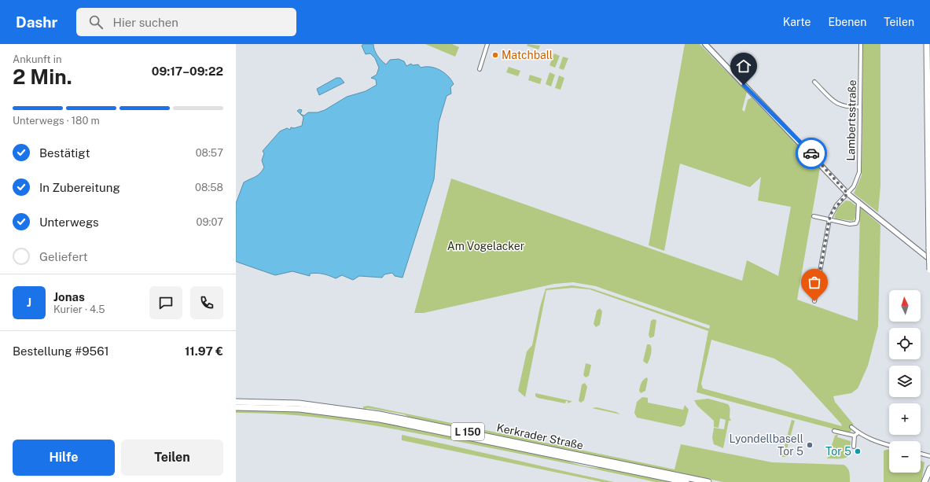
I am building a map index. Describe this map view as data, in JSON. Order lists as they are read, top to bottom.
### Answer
{
  "streets": {
    "highway": ["L 150", "Kerkrader Straße"],
    "street": ["Lambertsstraße"]
  },
  "parks": ["Am Vogelacker"],
  "places": ["Matchball", "Lyondellbasell Tor 5", "Tor 5"],
  "north": "top",
  "page": {
    "header": "Dashr",
    "search": "Hier suchen",
    "nav": ["Karte", "Ebenen", "Teilen"],
    "heading": ["2 Min.", "Ankunft in", "09:17–09:22"],
    "panel": [
      "Jonas",
      "Kurier · 4.5",
      "Bestellung #9561",
      "11.97 €"
    ],
    "bar": "Unterwegs · 180 m",
    "list": [
      ["Bestätigt", "08:57"],
      ["In Zubereitung", "08:58"],
      ["Unterwegs", "09:07"],
      "Geliefert"
    ],
    "round": "J",
    "map_buttons": ["+", "−"],
    "buttons": ["Hilfe", "Teilen"]
  }
}
